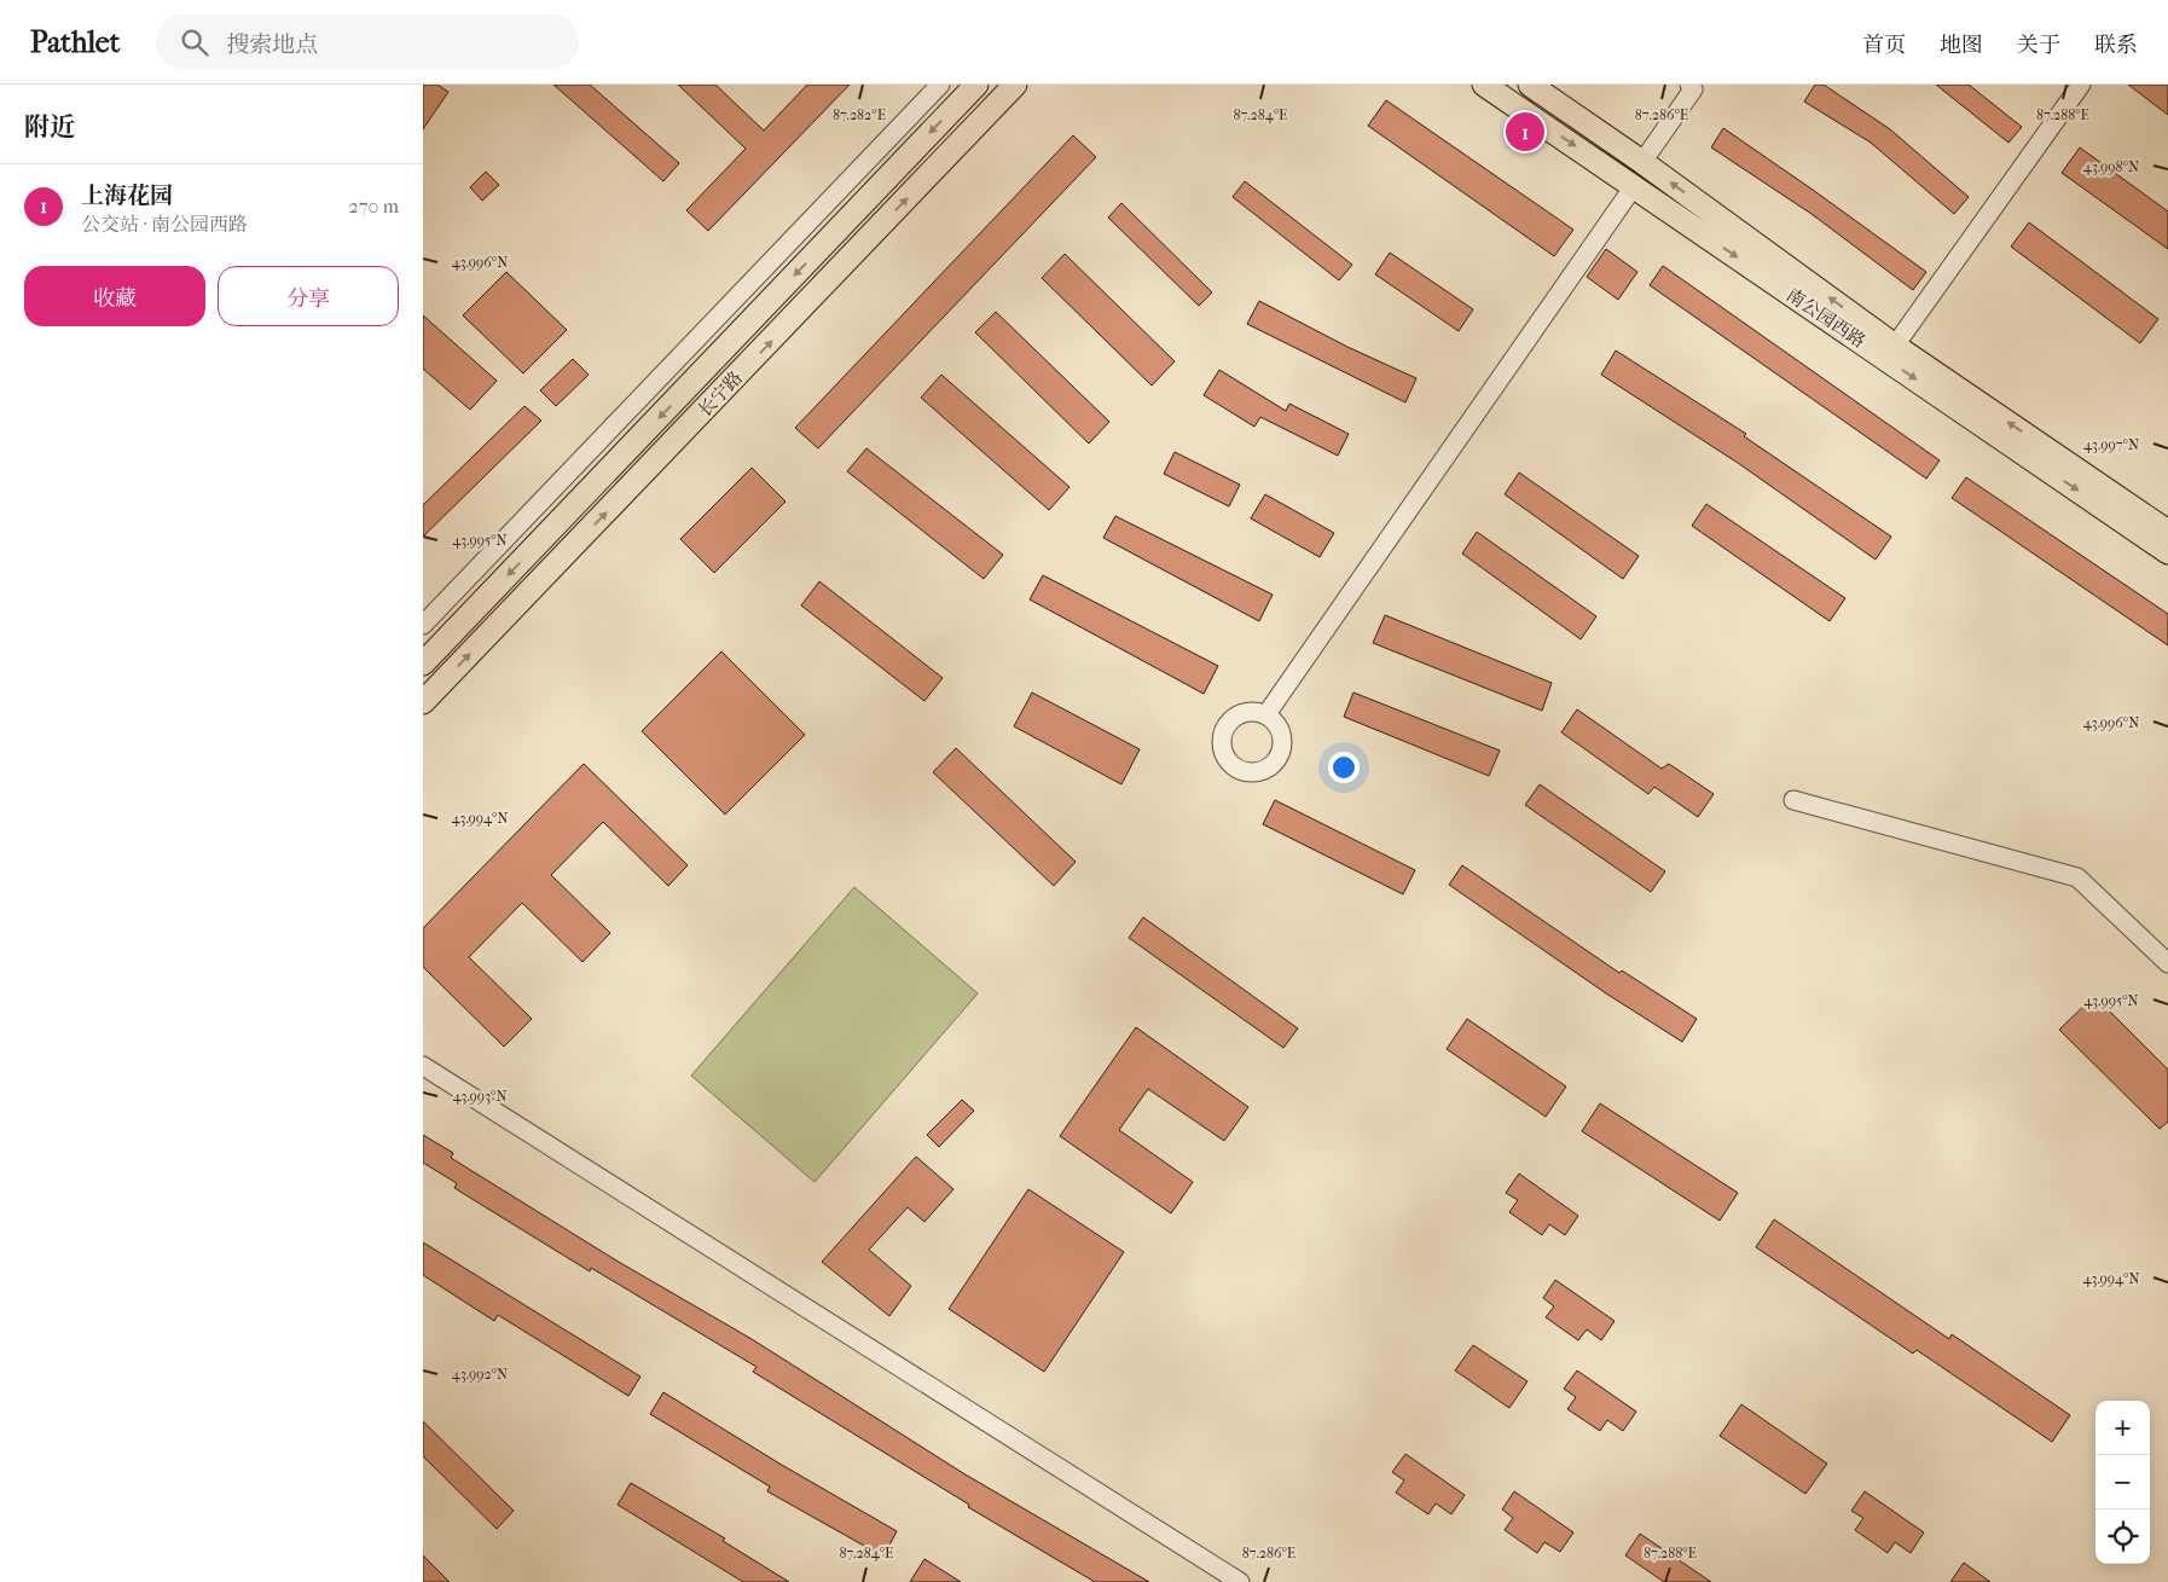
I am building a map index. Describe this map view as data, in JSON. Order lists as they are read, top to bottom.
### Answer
{
  "streets": {
    "main road": ["南公园西路", "长宁路"]
  },
  "page": {
    "header": "Pathlet",
    "search": "搜索地点",
    "nav": [
      "首页",
      "地图",
      "关于",
      "联系"
    ],
    "heading": "附近",
    "pins": "1",
    "list": [
      {
        "mark": "1",
        "name": "上海花园",
        "note": "公交站 · 南公园西路",
        "value": "270 m"
      }
    ],
    "buttons": ["收藏", "分享"],
    "map_buttons": ["+", "−"]
  },
  "coordinates": [
    "87.282°E",
    "87.284°E",
    "87.286°E",
    "87.288°E",
    "43.998°N",
    "43.996°N",
    "43.997°N",
    "43.995°N",
    "43.994°N",
    "43.993°N",
    "43.992°N"
  ]
}
